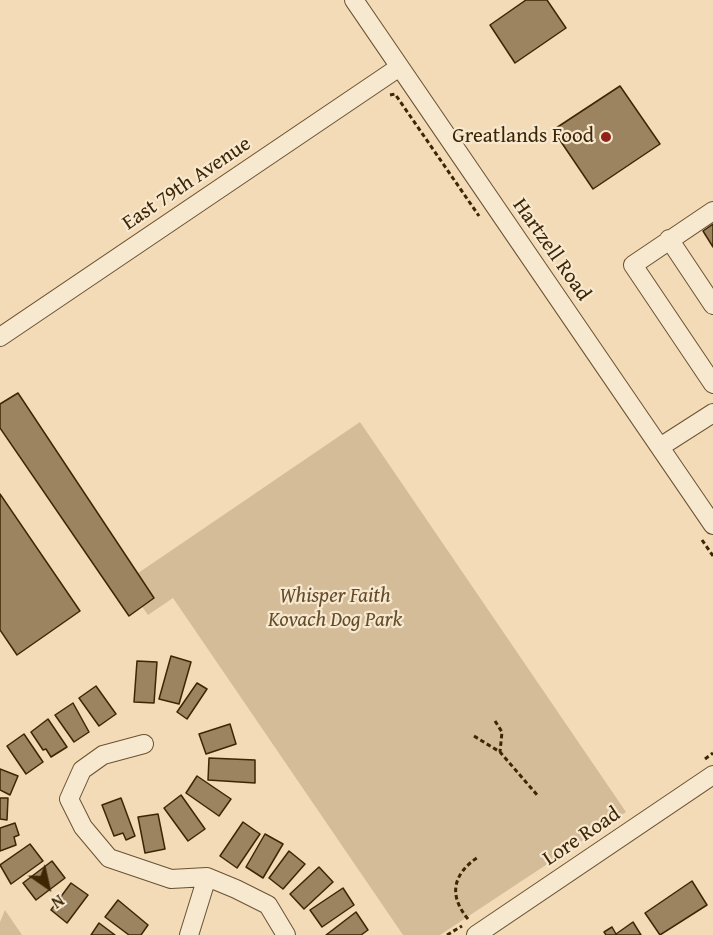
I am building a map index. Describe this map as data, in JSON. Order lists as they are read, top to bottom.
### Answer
{
  "streets": {
    "street": ["East 79th Avenue", "Hartzell Road", "Lore Road"]
  },
  "crossings": [
    ["East 79th Avenue", "Hartzell Road"]
  ],
  "parks": ["Whisper Faith Kovach Dog Park"],
  "places": ["Greatlands Food"],
  "north": "bottom right"
}
